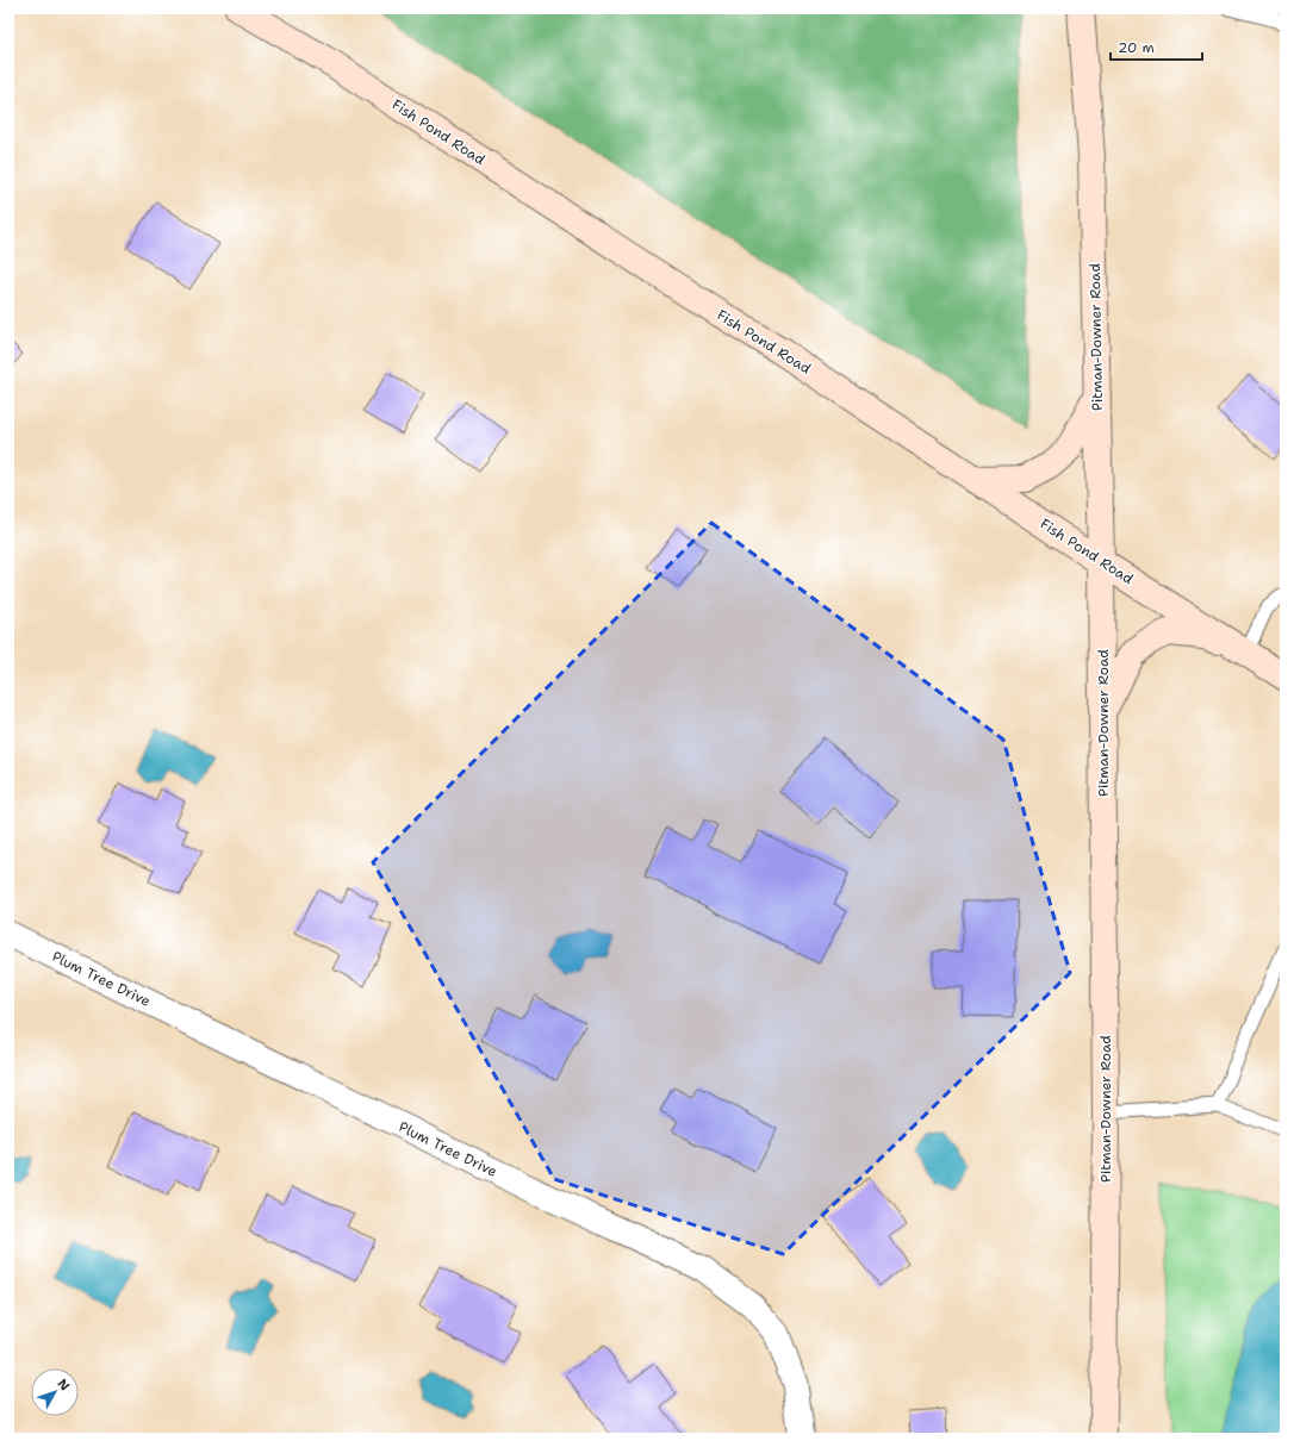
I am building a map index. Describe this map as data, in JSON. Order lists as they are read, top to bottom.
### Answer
{
  "streets": {
    "street": ["Fish Pond Road", "Pitman-Downer Road", "Plum Tree Drive"]
  },
  "crossings": [
    ["Fish Pond Road", "Pitman-Downer Road"]
  ],
  "scale_bar": "20 m",
  "north": "top right"
}
